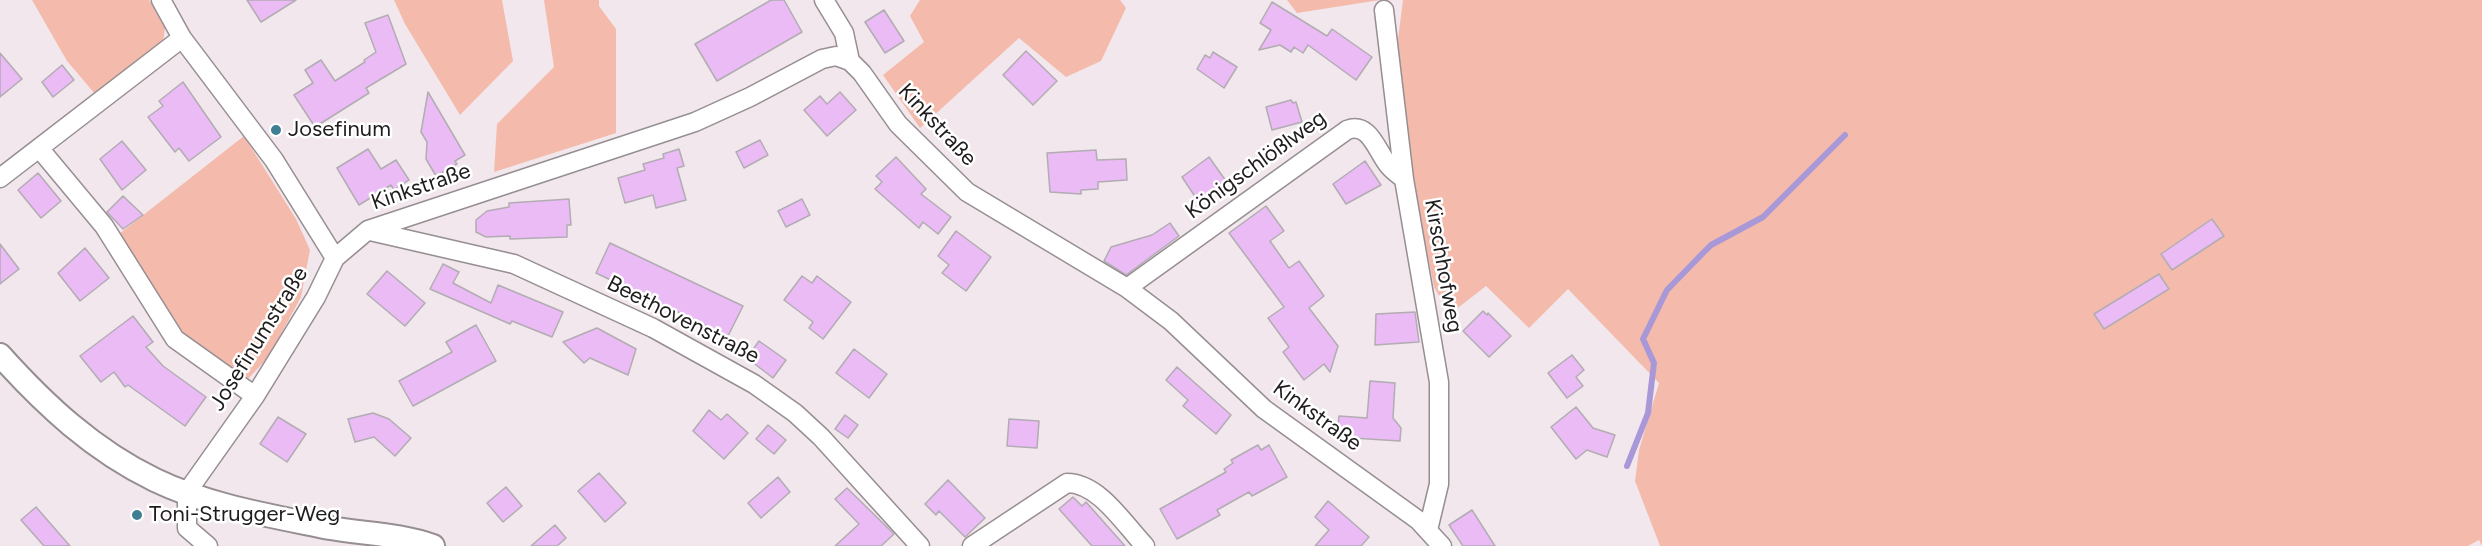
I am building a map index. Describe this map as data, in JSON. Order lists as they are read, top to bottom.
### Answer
{
  "streets": {
    "street": [
      "Kinkstraße",
      "Königschlößlweg",
      "Kirschhofweg",
      "Beethovenstraße",
      "Josefinumstraße"
    ]
  },
  "crossings": [
    ["Kinkstraße", "Königschlößlweg"],
    ["Kinkstraße", "Kirschhofweg"],
    ["Kinkstraße", "Beethovenstraße"],
    ["Kinkstraße", "Josefinumstraße"],
    ["Königschlößlweg", "Kirschhofweg"]
  ],
  "places": ["Josefinum", "Toni-Strugger-Weg"]
}
